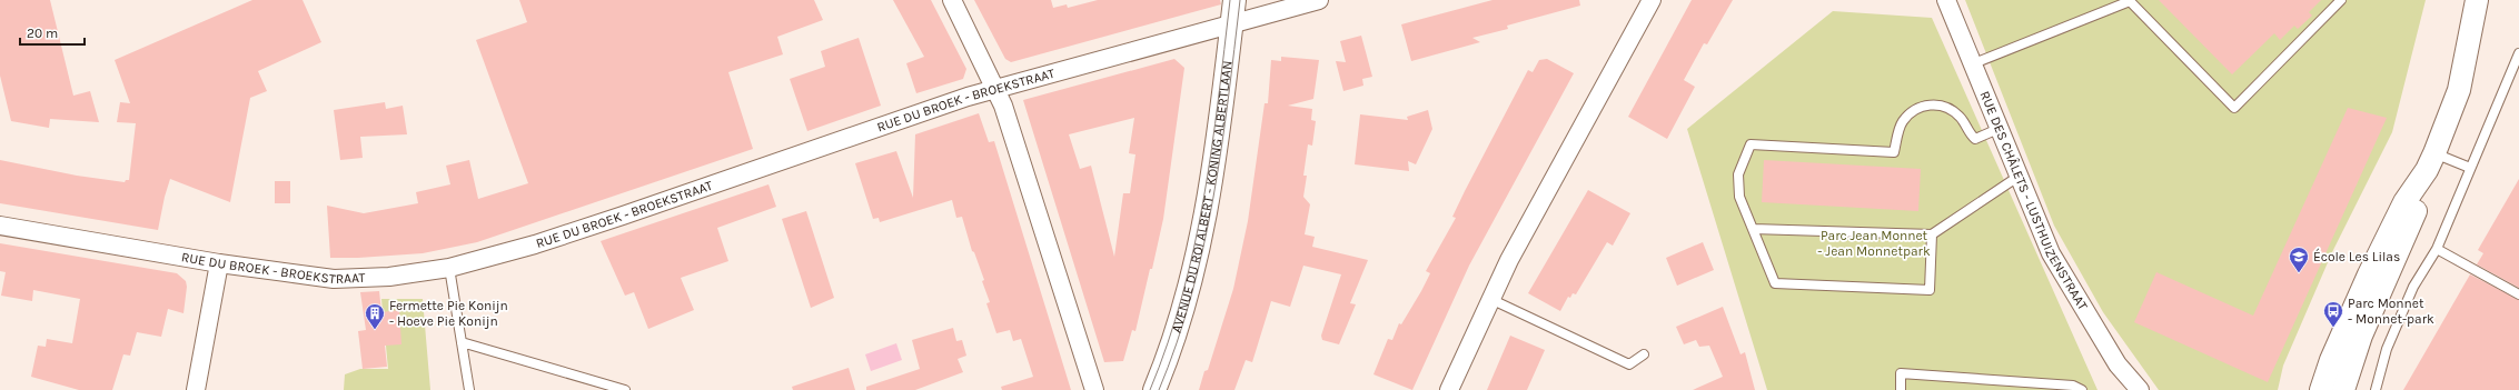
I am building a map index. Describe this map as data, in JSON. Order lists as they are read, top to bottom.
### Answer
{
  "streets": {
    "street": ["RUE DU BROEK - BROEKSTRAAT", "AVENUE DU ROI ALBERT - KONING ALBERTLAAN", "RUE DES CHÂLETS - LUSTHUIZENSTRAAT"]
  },
  "crossings": [
    ["RUE DU BROEK - BROEKSTRAAT", "AVENUE DU ROI ALBERT - KONING ALBERTLAAN"]
  ],
  "parks": ["Parc Jean Monnet - Jean Monnetpark"],
  "places": {
    "school or university": ["École Les Lilas"],
    "bus stop": ["Parc Monnet - Monnet-park"],
    "building": ["Fermette Pie Konijn - Hoeve Pie Konijn"]
  },
  "scale_bar": "20 m"
}
